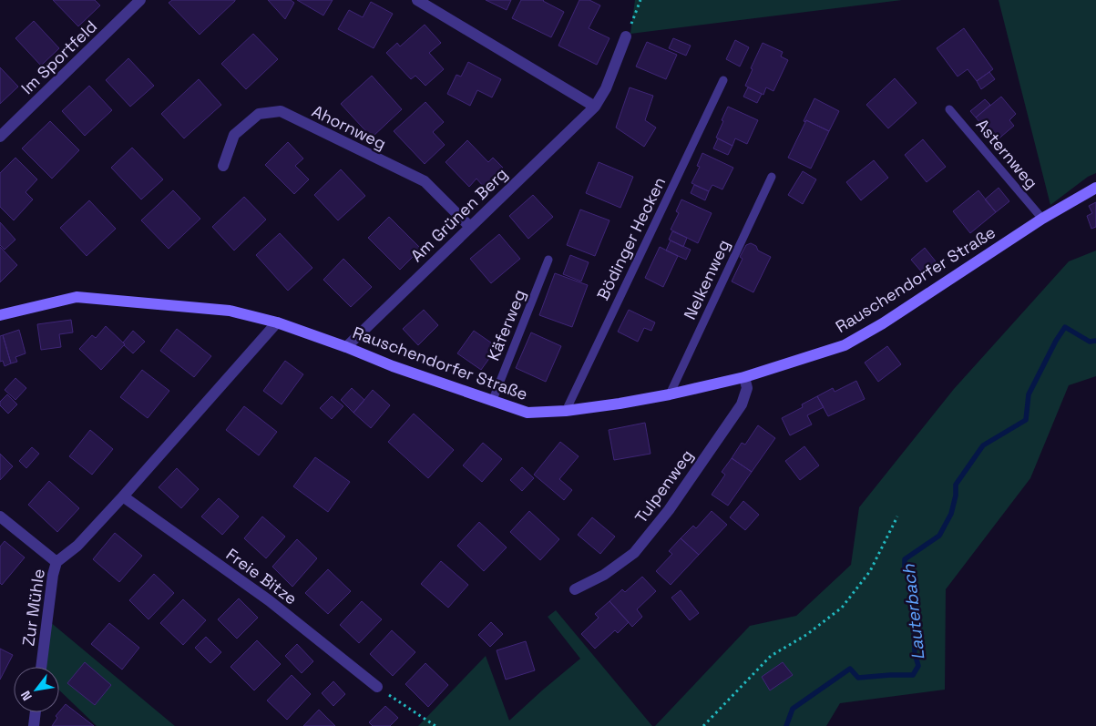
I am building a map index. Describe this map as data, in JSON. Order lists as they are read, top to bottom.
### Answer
{
  "streets": {
    "street": [
      "Im Sportfeld",
      "Ahornweg",
      "Am Grünen Berg",
      "Rauschendorfer Straße",
      "Tulpenweg",
      "Freie Bitze",
      "Zur Mühle"
    ],
    "lane": [
      "Asternweg",
      "Bödinger Hecken",
      "Nelkenweg",
      "Käferweg"
    ]
  },
  "crossings": [
    ["Ahornweg", "Am Grünen Berg"],
    ["Asternweg", "Rauschendorfer Straße"],
    ["Am Grünen Berg", "Rauschendorfer Straße"],
    ["Bödinger Hecken", "Rauschendorfer Straße"],
    ["Nelkenweg", "Rauschendorfer Straße"],
    ["Rauschendorfer Straße", "Käferweg"],
    ["Rauschendorfer Straße", "Tulpenweg"]
  ],
  "water": ["Lauterbach"],
  "north": "bottom left"
}
